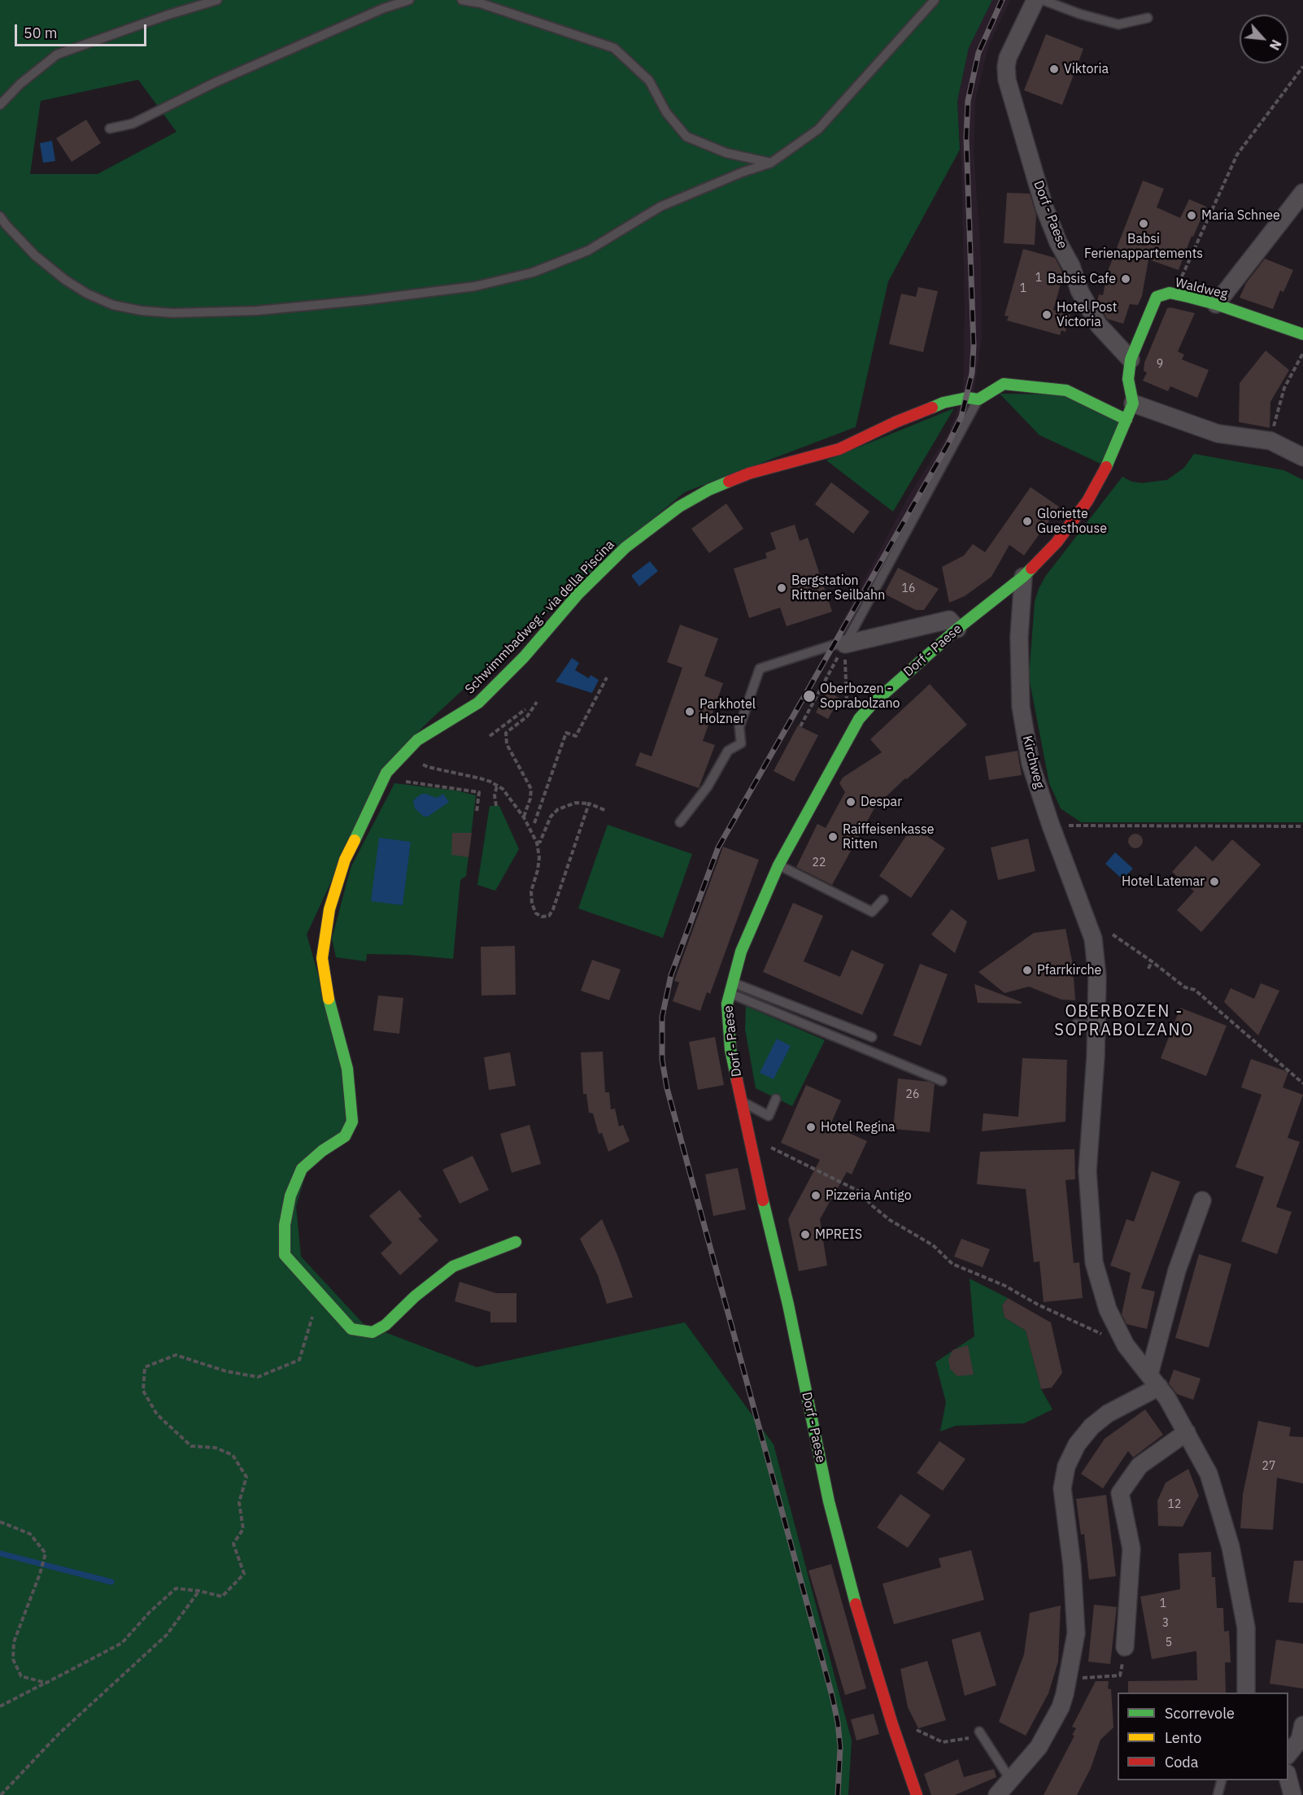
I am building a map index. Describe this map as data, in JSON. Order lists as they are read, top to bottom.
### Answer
{
  "streets": {
    "street": [
      "Dorf - Paese",
      "Waldweg",
      "Schwimmbadweg - via della Piscina",
      "Kirchweg"
    ]
  },
  "crossings": [
    ["Dorf - Paese", "Waldweg"],
    ["Dorf - Paese", "Schwimmbadweg - via della Piscina"],
    ["Dorf - Paese", "Kirchweg"]
  ],
  "districts": ["OBERBOZEN - SOPRABOLZANO"],
  "places": [
    "Viktoria",
    "Maria Schnee",
    "Babsi Ferienappartements",
    "Babsis Cafe",
    "Hotel Post Victoria",
    "Gloriette Guesthouse",
    "Bergstation Rittner Seilbahn",
    "Oberbozen - Soprabolzano",
    "Parkhotel Holzner",
    "Despar",
    "Raiffeisenkasse Ritten",
    "Hotel Latemar",
    "Pfarrkirche",
    "Hotel Regina",
    "Pizzeria Antigo",
    "MPREIS"
  ],
  "house_numbers": [
    "1",
    "1",
    "9",
    "16",
    "22",
    "26",
    "27",
    "12",
    "1",
    "3",
    "5"
  ],
  "legend": ["Scorrevole", "Lento", "Coda"],
  "scale_bar": "50 m",
  "north": "bottom right"
}
